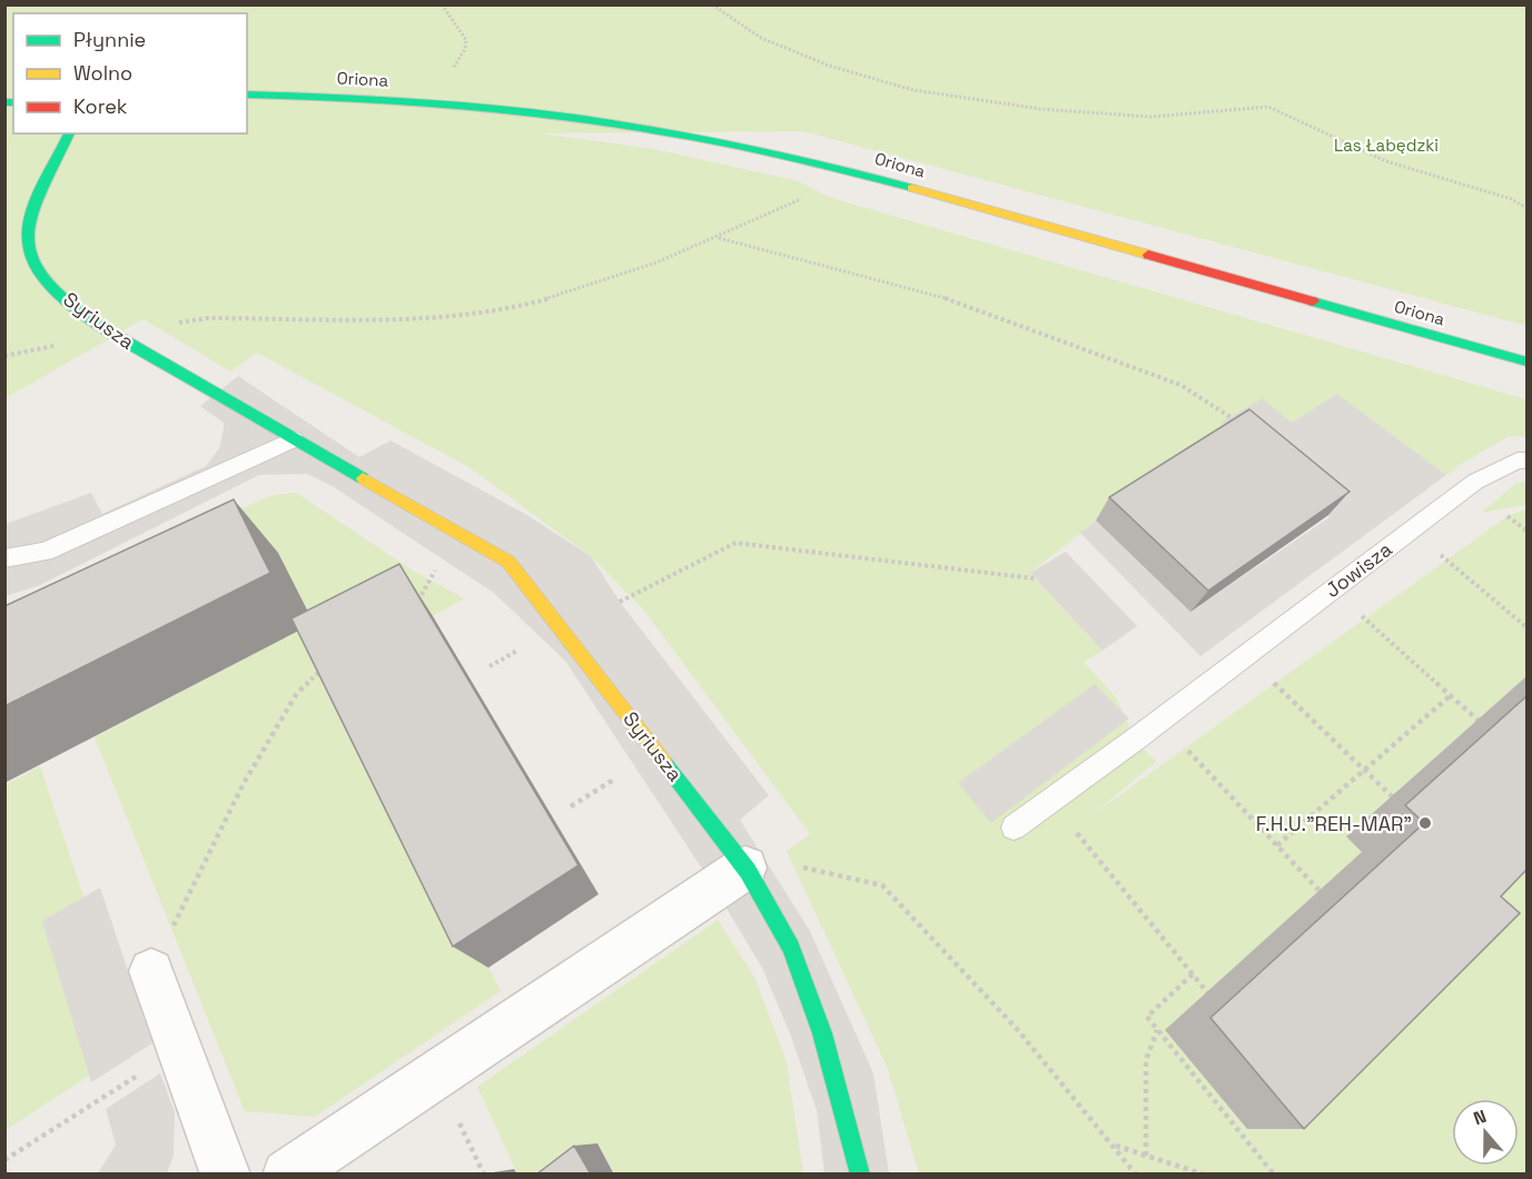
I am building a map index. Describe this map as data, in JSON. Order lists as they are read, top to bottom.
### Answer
{
  "streets": {
    "street": ["Oriona", "Syriusza"],
    "lane": ["Jowisza"]
  },
  "parks": ["Las Łabędzki"],
  "places": ["F.H.U.\"REH-MAR\""],
  "legend": ["Płynnie", "Wolno", "Korek"],
  "north": "top"
}
